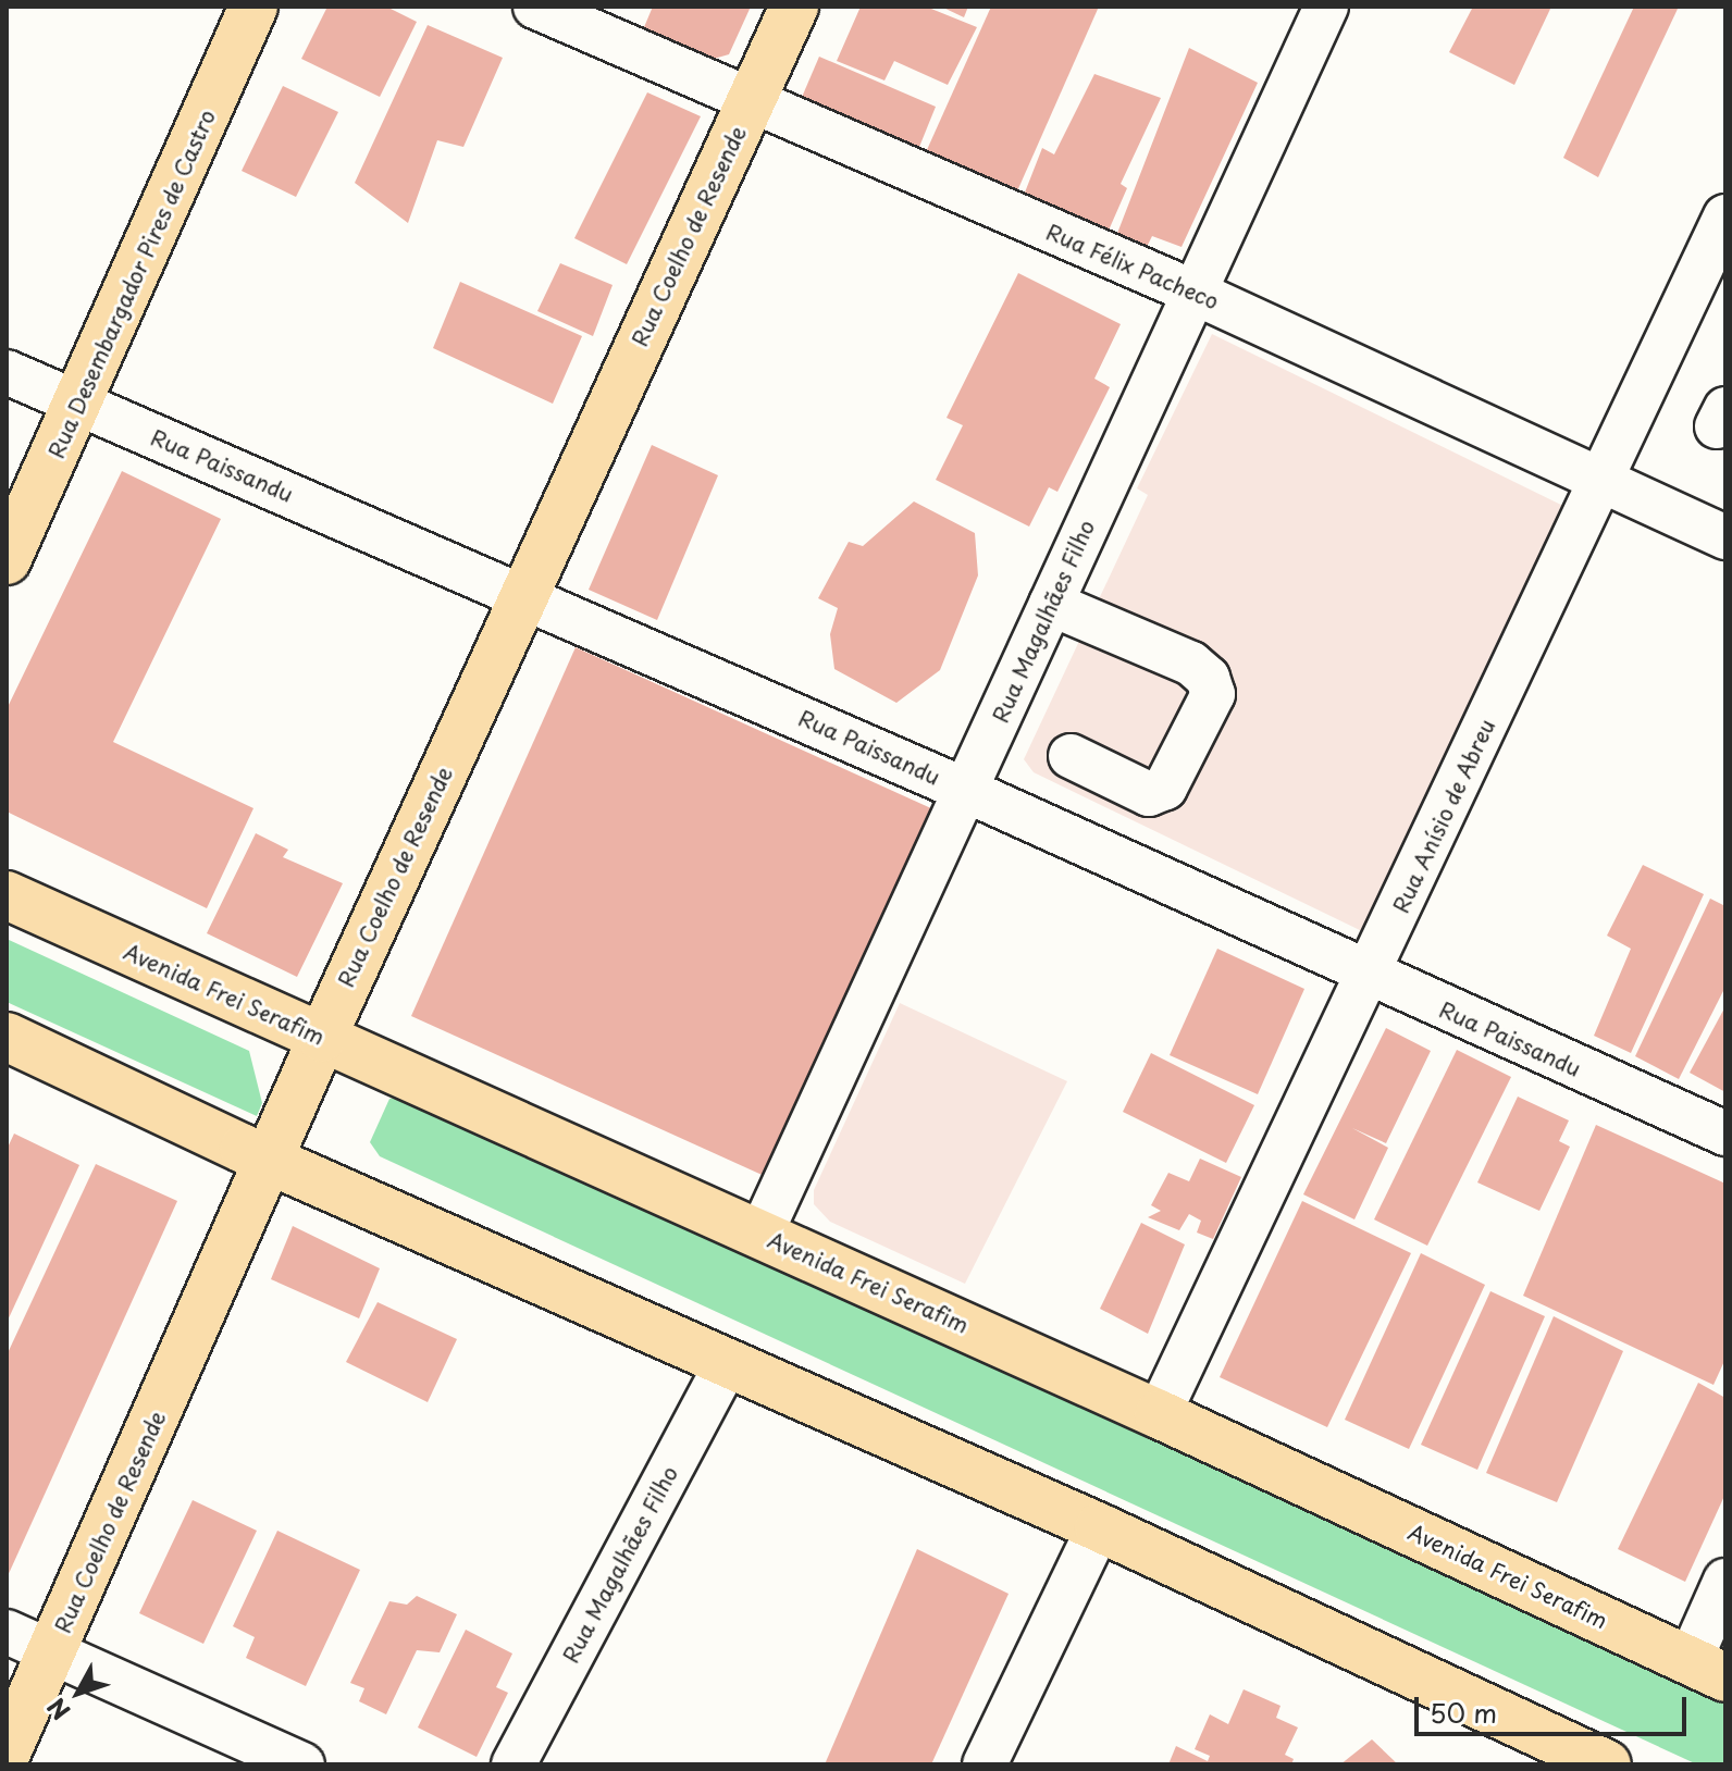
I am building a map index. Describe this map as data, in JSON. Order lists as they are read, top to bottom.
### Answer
{
  "streets": {
    "main road": ["Rua Coelho de Resende", "Rua Desembargador Pires de Castro", "Avenida Frei Serafim"],
    "street": [
      "Rua Félix Pacheco",
      "Rua Paissandu",
      "Rua Magalhães Filho",
      "Rua Anísio de Abreu"
    ]
  },
  "crossings": [
    ["Rua Coelho de Resende", "Rua Félix Pacheco"],
    ["Rua Coelho de Resende", "Rua Paissandu"],
    ["Rua Coelho de Resende", "Avenida Frei Serafim"],
    ["Rua Félix Pacheco", "Rua Magalhães Filho"],
    ["Rua Félix Pacheco", "Rua Anísio de Abreu"],
    ["Rua Desembargador Pires de Castro", "Rua Paissandu"],
    ["Rua Paissandu", "Rua Magalhães Filho"],
    ["Rua Paissandu", "Rua Anísio de Abreu"],
    ["Rua Magalhães Filho", "Avenida Frei Serafim"],
    ["Rua Anísio de Abreu", "Avenida Frei Serafim"]
  ],
  "scale_bar": "50 m",
  "north": "bottom left"
}
